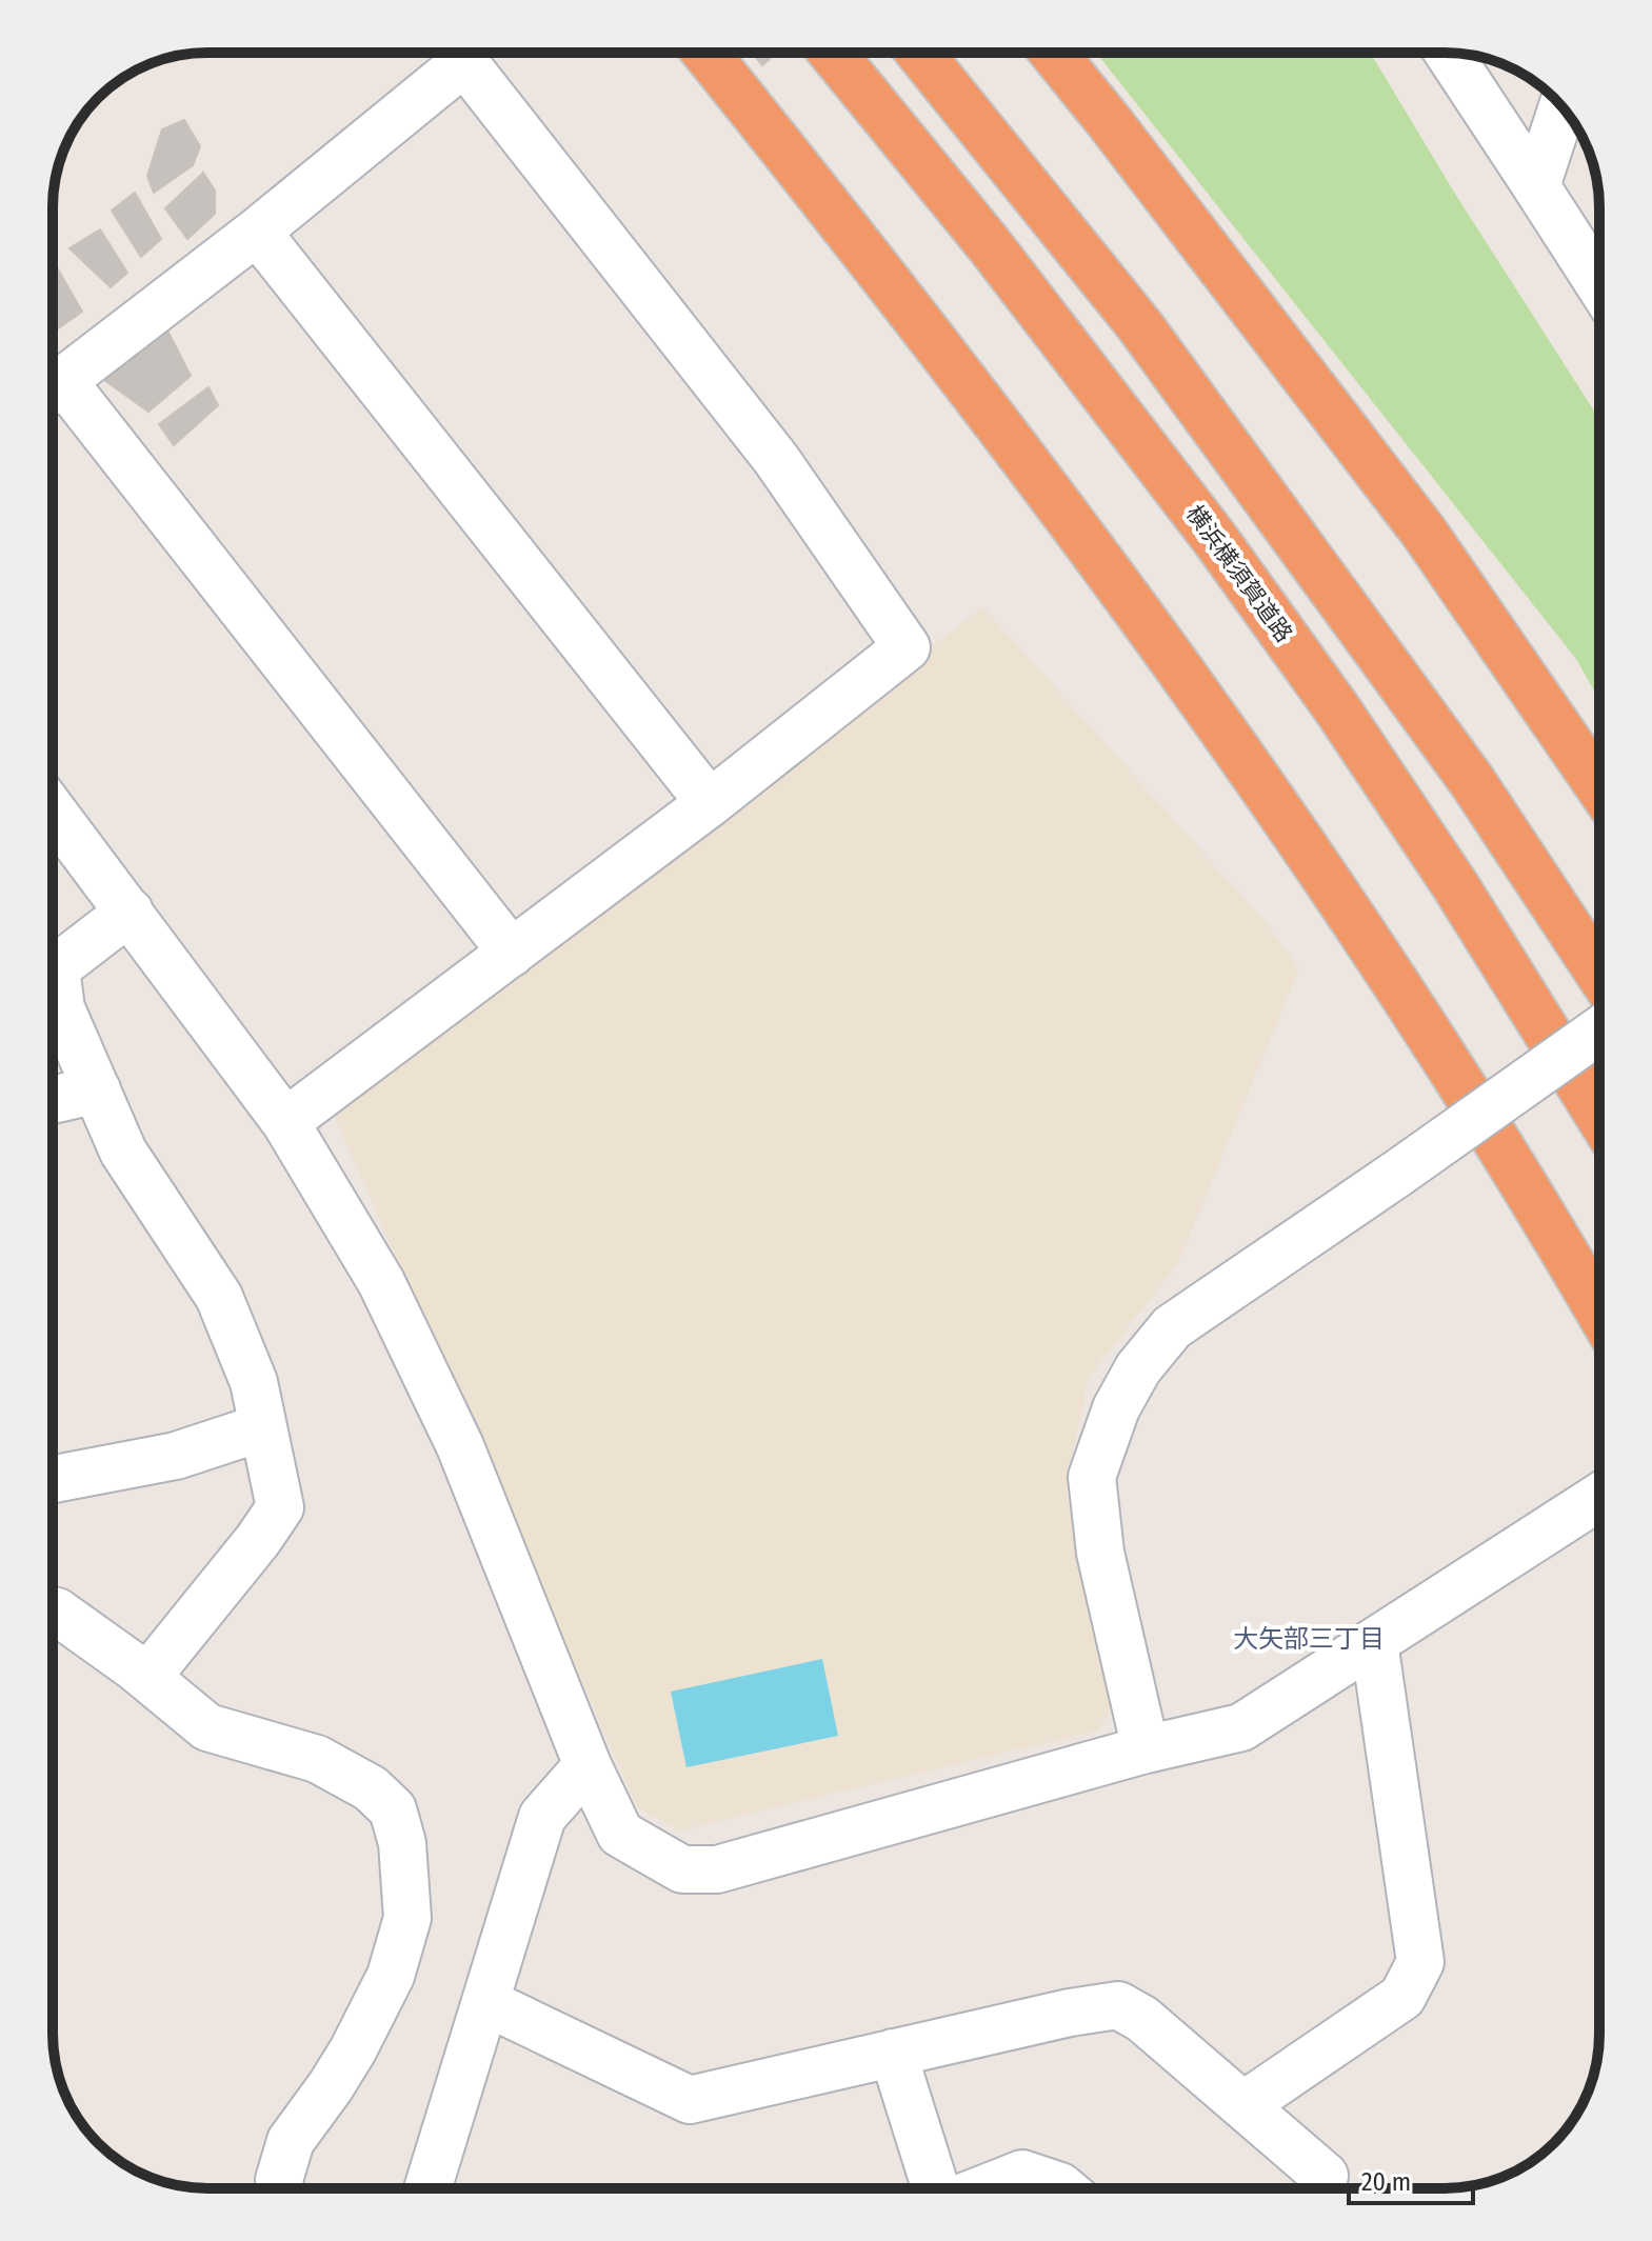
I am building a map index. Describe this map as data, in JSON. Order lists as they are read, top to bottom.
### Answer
{
  "streets": {
    "highway": ["横浜横須賀道路"]
  },
  "districts": ["大矢部三丁目"],
  "scale_bar": "20 m"
}
